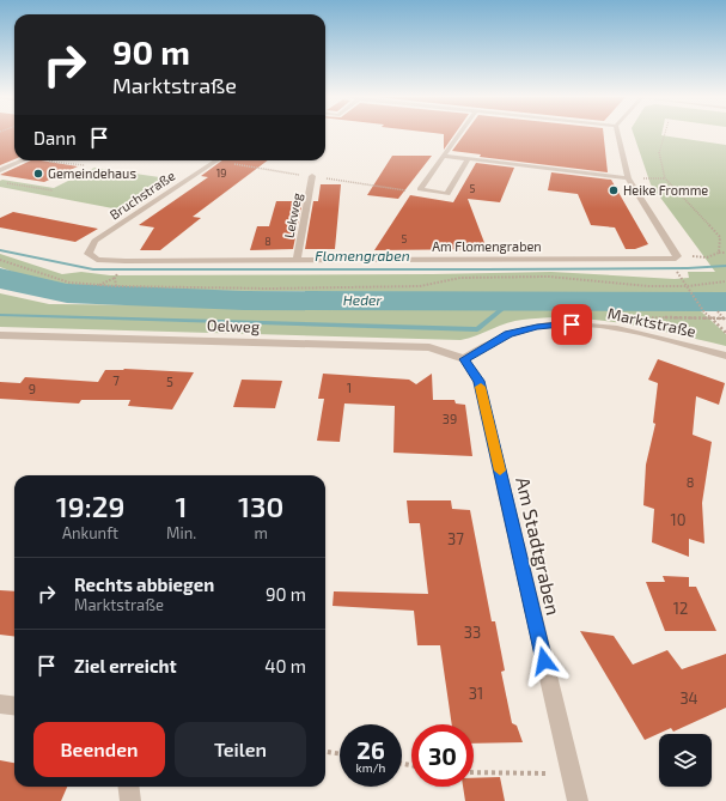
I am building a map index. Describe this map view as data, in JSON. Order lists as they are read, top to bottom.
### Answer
{
  "streets": {
    "street": [
      "Bruchstraße",
      "Lekweg",
      "Am Flomengraben",
      "Marktstraße",
      "Oelweg",
      "Am Stadtgraben"
    ]
  },
  "crossings": [
    ["Bruchstraße", "Am Flomengraben"],
    ["Lekweg", "Am Flomengraben"],
    ["Marktstraße", "Oelweg"],
    ["Marktstraße", "Am Stadtgraben"],
    ["Oelweg", "Am Stadtgraben"]
  ],
  "water": ["Flomengraben", "Heder"],
  "places": ["Gemeindehaus", "Heike Fromme"],
  "house_numbers": [
    "19",
    "5",
    "5",
    "8",
    "7",
    "5",
    "1",
    "9",
    "39",
    "8",
    "10",
    "37",
    "12",
    "33",
    "31",
    "34"
  ],
  "page": {
    "turn": ["90 m", "Marktstraße"],
    "then": "Dann",
    "eta": [
      "19:29",
      "Ankunft",
      "1",
      "Min.",
      "130",
      "m"
    ],
    "list": [
      {
        "name": "Rechts abbiegen",
        "note": "Marktstraße",
        "value": "90 m"
      },
      {
        "name": "Ziel erreicht",
        "value": "40 m"
      }
    ],
    "buttons": ["Beenden", "Teilen"],
    "speed": "26 km/h",
    "limit": "30"
  }
}
